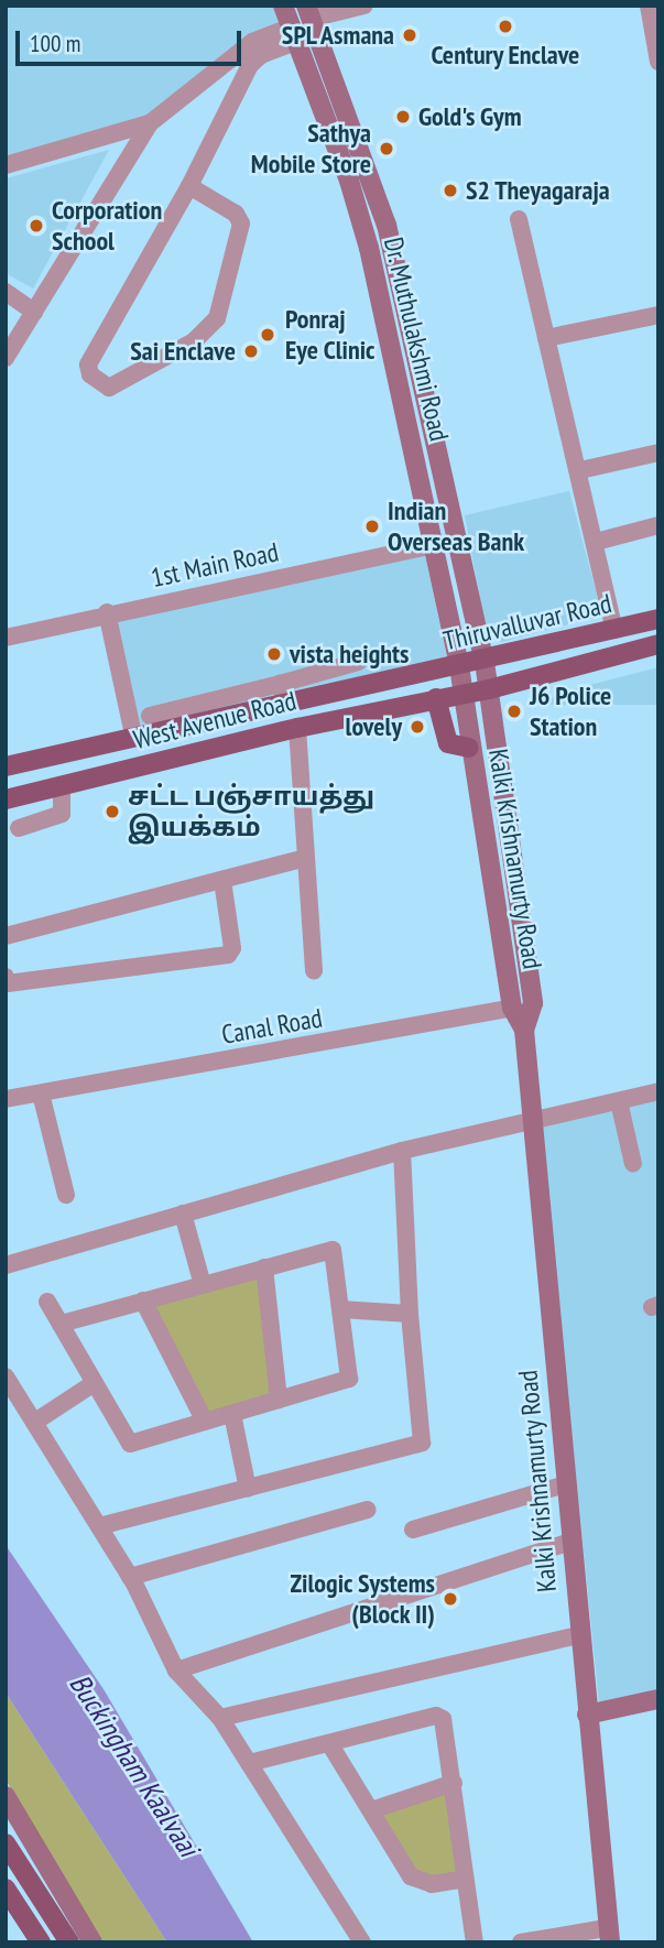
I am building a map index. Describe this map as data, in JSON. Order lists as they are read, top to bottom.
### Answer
{
  "streets": {
    "main road": [
      "Dr. Muthulakshmi Road",
      "Thiruvalluvar Road",
      "West Avenue Road",
      "Kalki Krishnamurty Road"
    ],
    "street": ["1st Main Road", "Canal Road"]
  },
  "crossings": [
    ["Dr. Muthulakshmi Road", "1st Main Road"],
    ["Dr. Muthulakshmi Road", "Thiruvalluvar Road"],
    ["Dr. Muthulakshmi Road", "West Avenue Road"],
    ["Dr. Muthulakshmi Road", "Kalki Krishnamurty Road"],
    ["Thiruvalluvar Road", "West Avenue Road"],
    ["West Avenue Road", "Kalki Krishnamurty Road"],
    ["Kalki Krishnamurty Road", "Canal Road"]
  ],
  "water": ["Buckingham Kaalvaai"],
  "places": [
    "Century Enclave",
    "SPL Asmana",
    "Gold's Gym",
    "Sathya Mobile Store",
    "S2 Theyagaraja",
    "Corporation School",
    "Ponraj Eye Clinic",
    "Sai Enclave",
    "Indian Overseas Bank",
    "vista heights",
    "J6 Police Station",
    "lovely",
    "சட்ட பஞ்சாயத்து இயக்கம்",
    "Zilogic Systems (Block II)"
  ],
  "scale_bar": "100 m"
}
